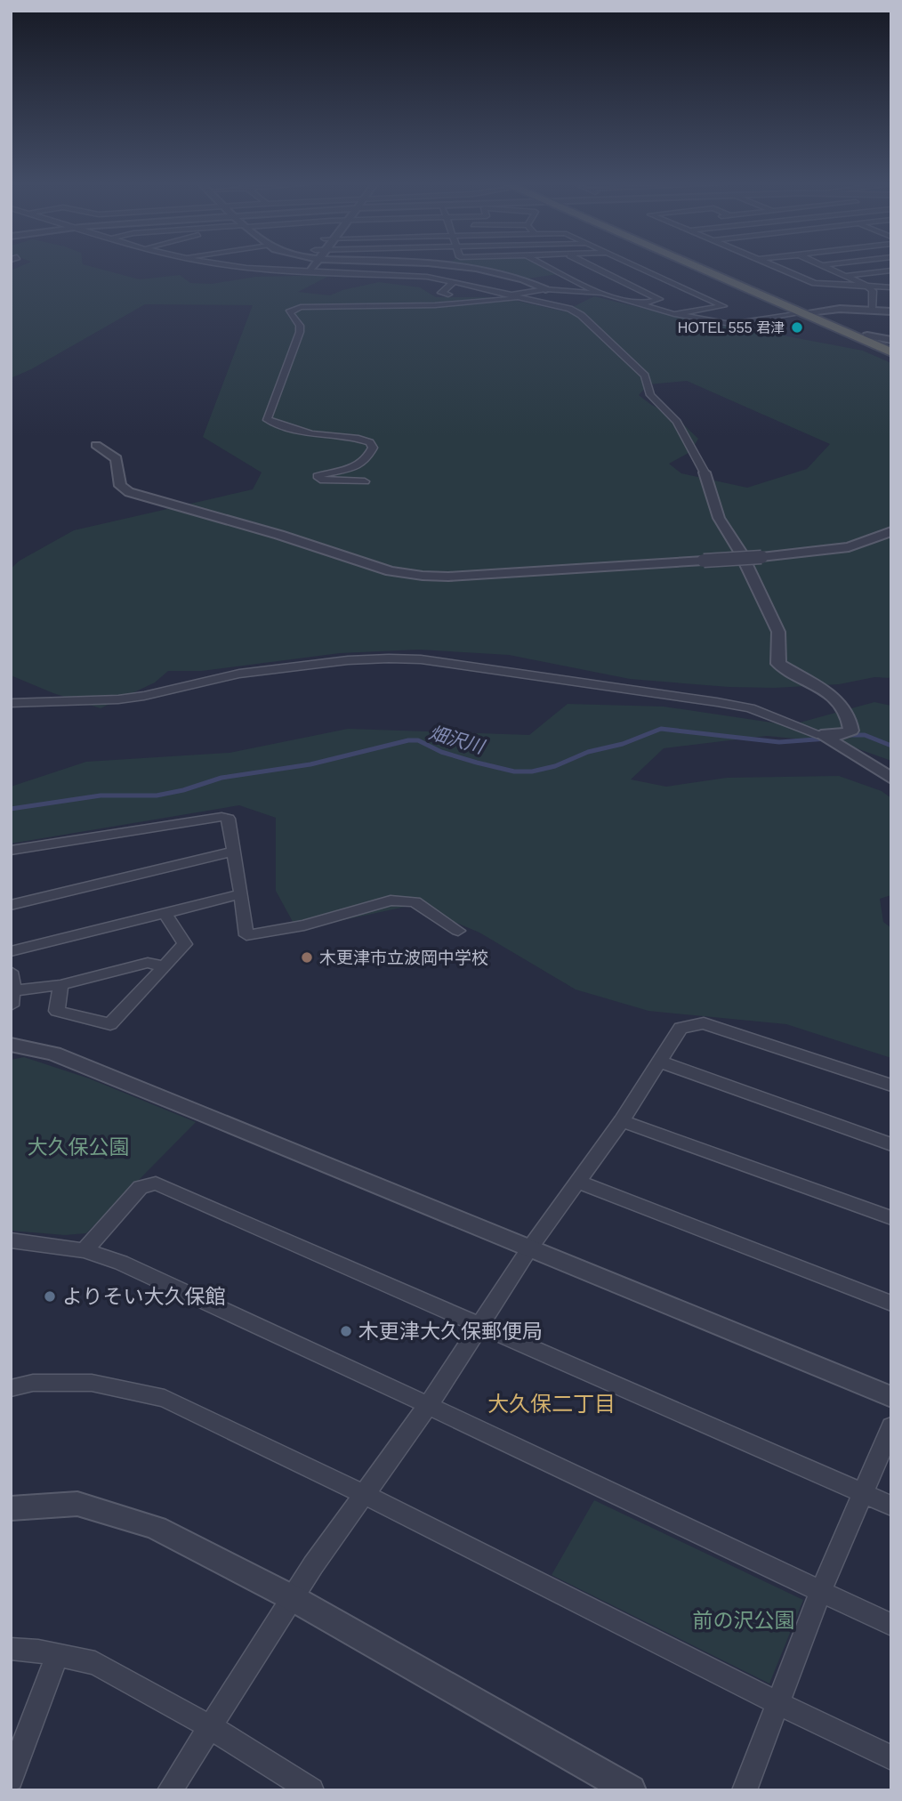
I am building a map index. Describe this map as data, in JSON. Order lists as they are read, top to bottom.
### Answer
{
  "districts": ["大久保二丁目"],
  "water": ["畑沢川"],
  "parks": ["大久保公園", "前の沢公園"],
  "places": [
    "HOTEL 555 君津",
    "木更津市立波岡中学校",
    "よりそい大久保館",
    "木更津大久保郵便局"
  ]
}
